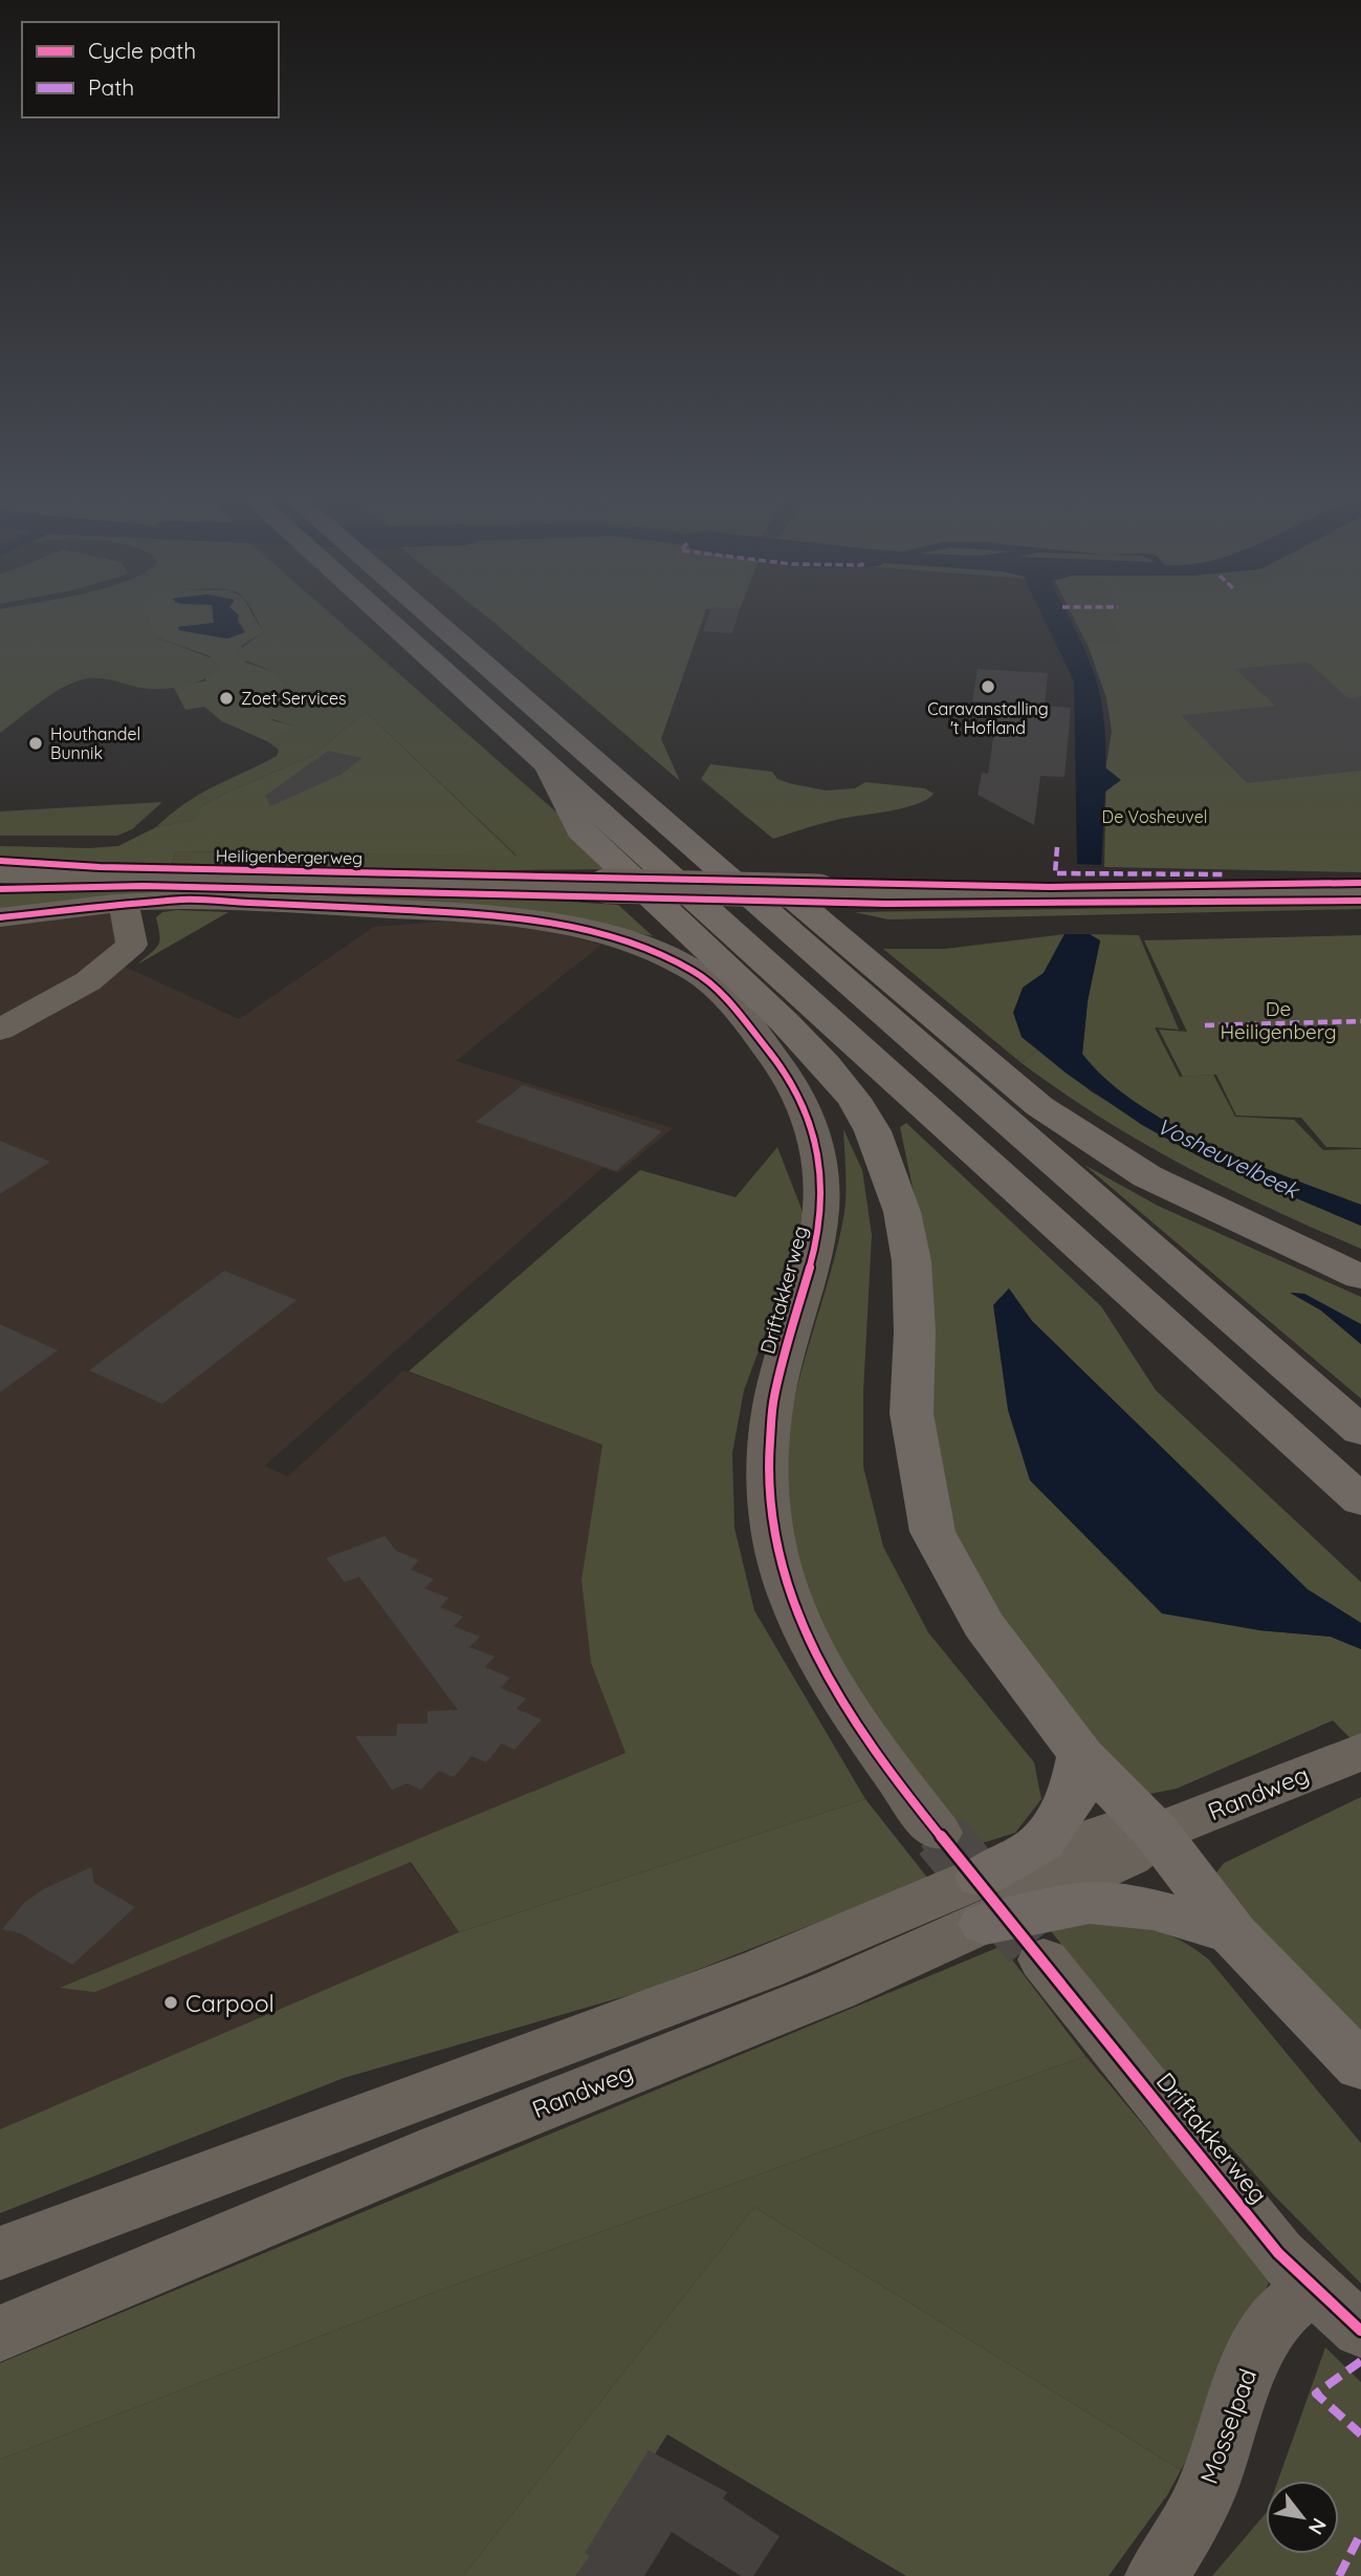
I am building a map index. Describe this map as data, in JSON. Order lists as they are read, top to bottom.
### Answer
{
  "streets": {
    "main road": ["Heiligenbergerweg", "Randweg"],
    "street": ["Driftakkerweg", "Mosselpad"]
  },
  "crossings": [
    ["Driftakkerweg", "Mosselpad"]
  ],
  "water": ["Vosheuvelbeek"],
  "parks": ["De Vosheuvel", "De Heiligenberg"],
  "places": [
    "Caravanstalling 't Hofland",
    "Zoet Services",
    "Houthandel Bunnik",
    "Carpool"
  ],
  "legend": ["Cycle path", "Path"],
  "north": "bottom right"
}
